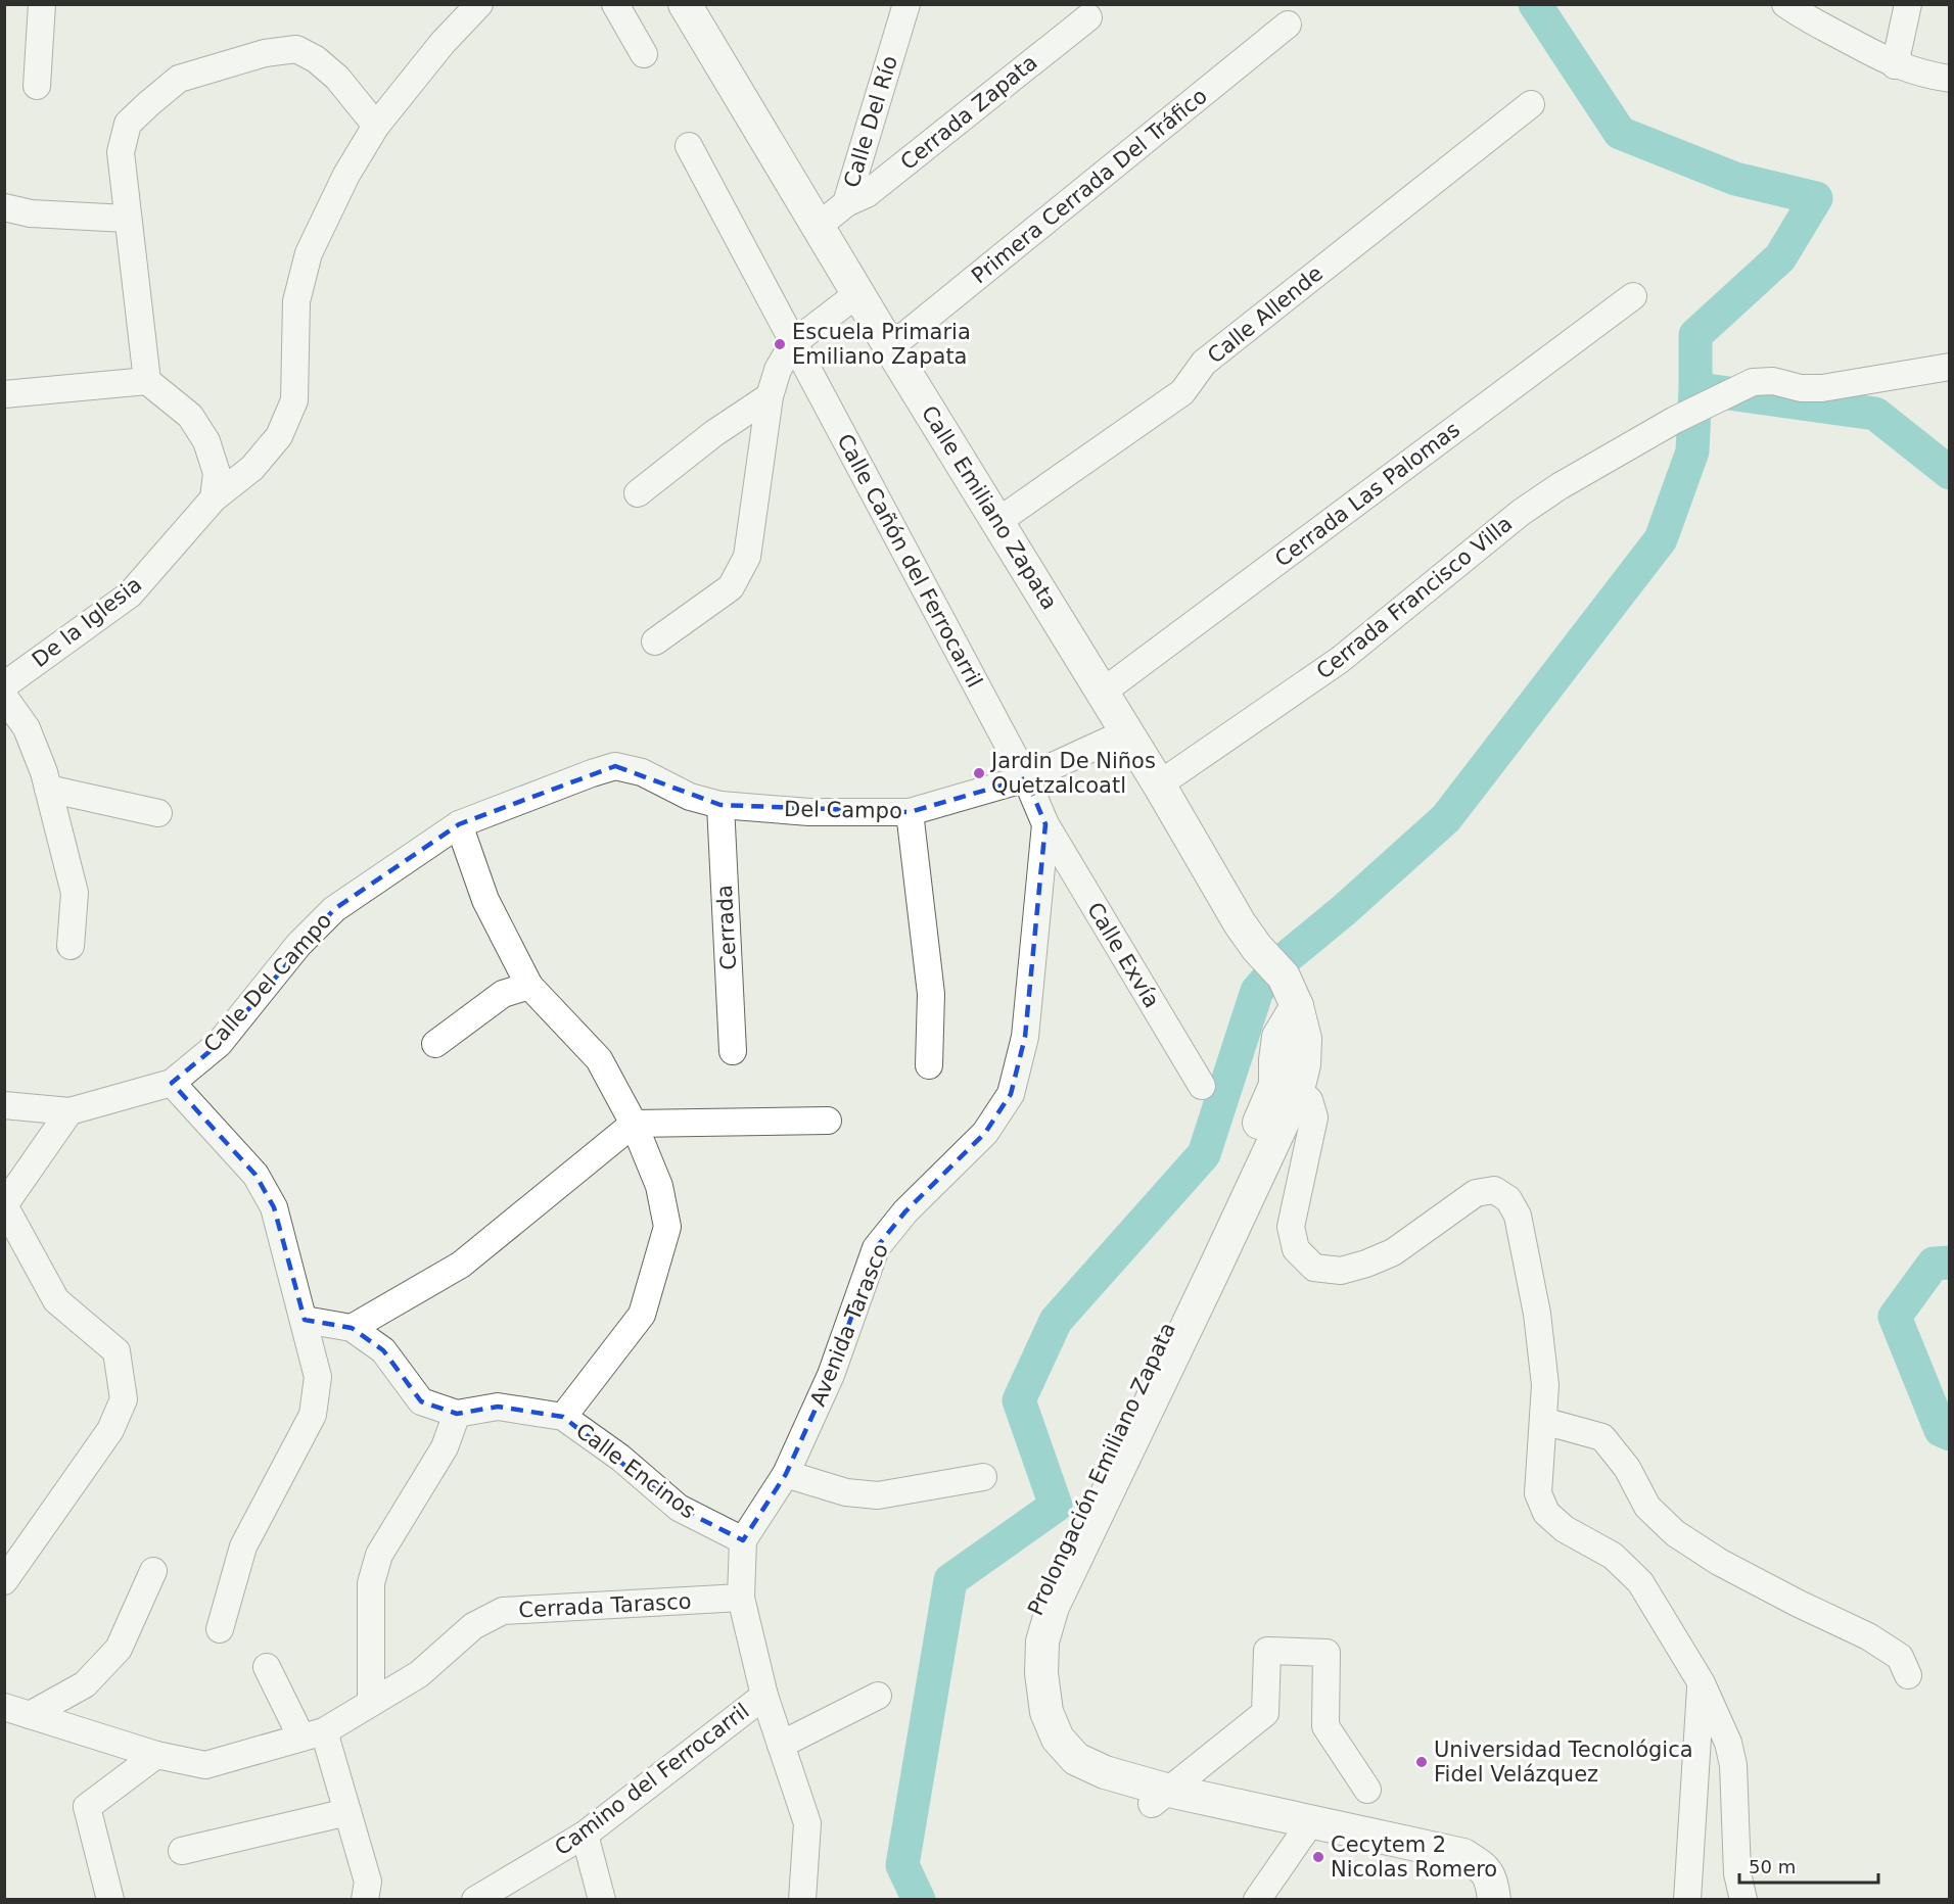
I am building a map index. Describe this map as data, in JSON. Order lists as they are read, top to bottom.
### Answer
{
  "streets": {
    "main road": ["Calle Emiliano Zapata", "Prolongación Emiliano Zapata"],
    "street": [
      "Cerrada Zapata",
      "Calle Del Río",
      "Primera Cerrada Del Tráfico",
      "Calle Allende",
      "Cerrada Las Palomas",
      "Calle Cañón del Ferrocarril",
      "Cerrada Francisco Villa",
      "De la Iglesia",
      "Del Campo",
      "Cerrada",
      "Calle Exvía",
      "Calle Del Campo",
      "Avenida Tarasco",
      "Calle Encinos",
      "Cerrada Tarasco",
      "Camino del Ferrocarril"
    ]
  },
  "crossings": [
    ["Cerrada Zapata", "Calle Del Río"],
    ["Calle Del Río", "Calle Emiliano Zapata"],
    ["Primera Cerrada Del Tráfico", "Calle Emiliano Zapata"],
    ["Calle Allende", "Calle Emiliano Zapata"],
    ["Cerrada Las Palomas", "Calle Emiliano Zapata"],
    ["Calle Emiliano Zapata", "Cerrada Francisco Villa"],
    ["Calle Emiliano Zapata", "Del Campo"],
    ["Calle Emiliano Zapata", "Prolongación Emiliano Zapata"],
    ["Calle Cañón del Ferrocarril", "Del Campo"],
    ["Calle Cañón del Ferrocarril", "Avenida Tarasco"],
    ["Del Campo", "Cerrada"],
    ["Del Campo", "Calle Del Campo"],
    ["Del Campo", "Avenida Tarasco"],
    ["Calle Exvía", "Avenida Tarasco"],
    ["Avenida Tarasco", "Calle Encinos"],
    ["Avenida Tarasco", "Cerrada Tarasco"],
    ["Avenida Tarasco", "Camino del Ferrocarril"]
  ],
  "places": [
    "Escuela Primaria Emiliano Zapata",
    "Jardin De Niños Quetzalcoatl",
    "Universidad Tecnológica Fidel Velázquez",
    "Cecytem 2 Nicolas Romero"
  ],
  "scale_bar": "50 m"
}
